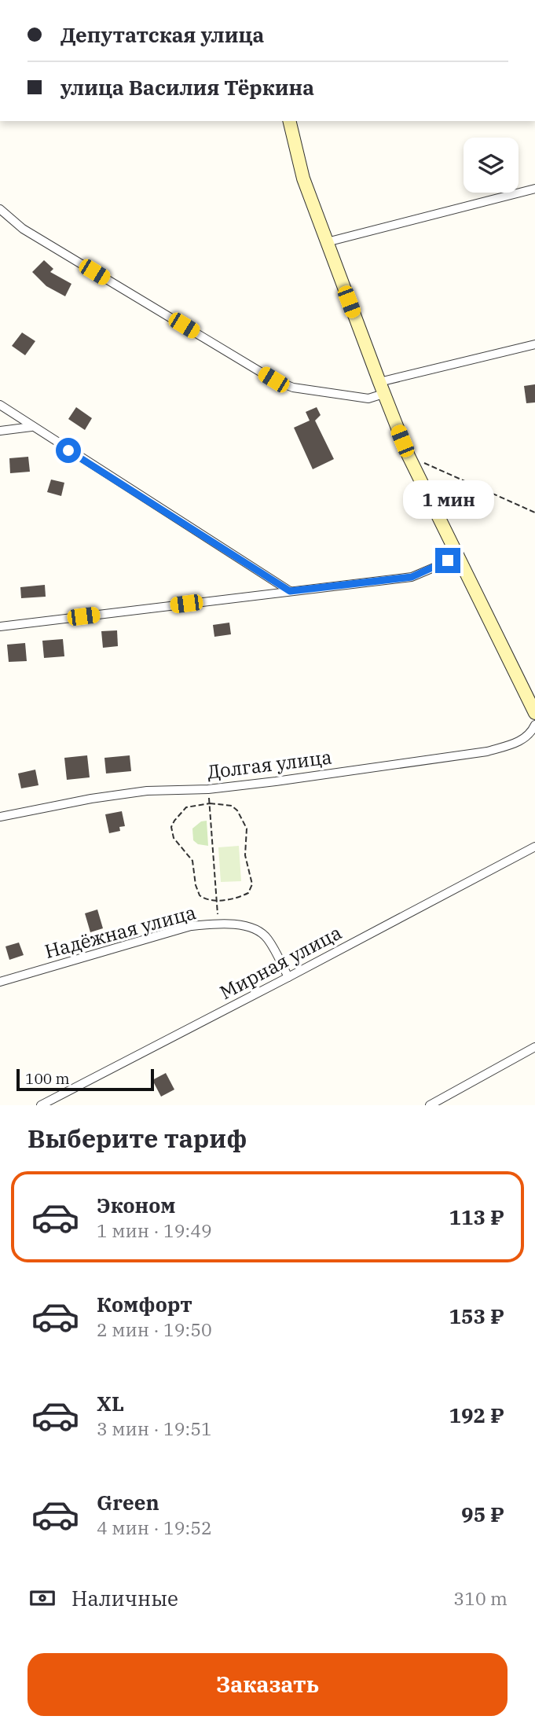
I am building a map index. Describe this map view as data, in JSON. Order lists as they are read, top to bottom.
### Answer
{
  "streets": {
    "street": ["Долгая улица", "Надёжная улица", "Мирная улица"]
  },
  "crossings": [
    ["Надёжная улица", "Мирная улица"]
  ],
  "scale_bar": "100 m",
  "page": {
    "banner": ["Депутатская улица", "улица Василия Тёркина"],
    "bubble": "1 мин",
    "scale": "100 m",
    "heading": "Выберите тариф",
    "list": [
      {
        "name": "Эконом",
        "note": "1 мин · 19:49",
        "value": "113 ₽"
      },
      {
        "name": "Комфорт",
        "note": "2 мин · 19:50",
        "value": "153 ₽"
      },
      {
        "name": "XL",
        "note": "3 мин · 19:51",
        "value": "192 ₽"
      },
      {
        "name": "Green",
        "note": "4 мин · 19:52",
        "value": "95 ₽"
      }
    ],
    "pay": ["Наличные", "310 m"],
    "buttons": "Заказать"
  }
}
